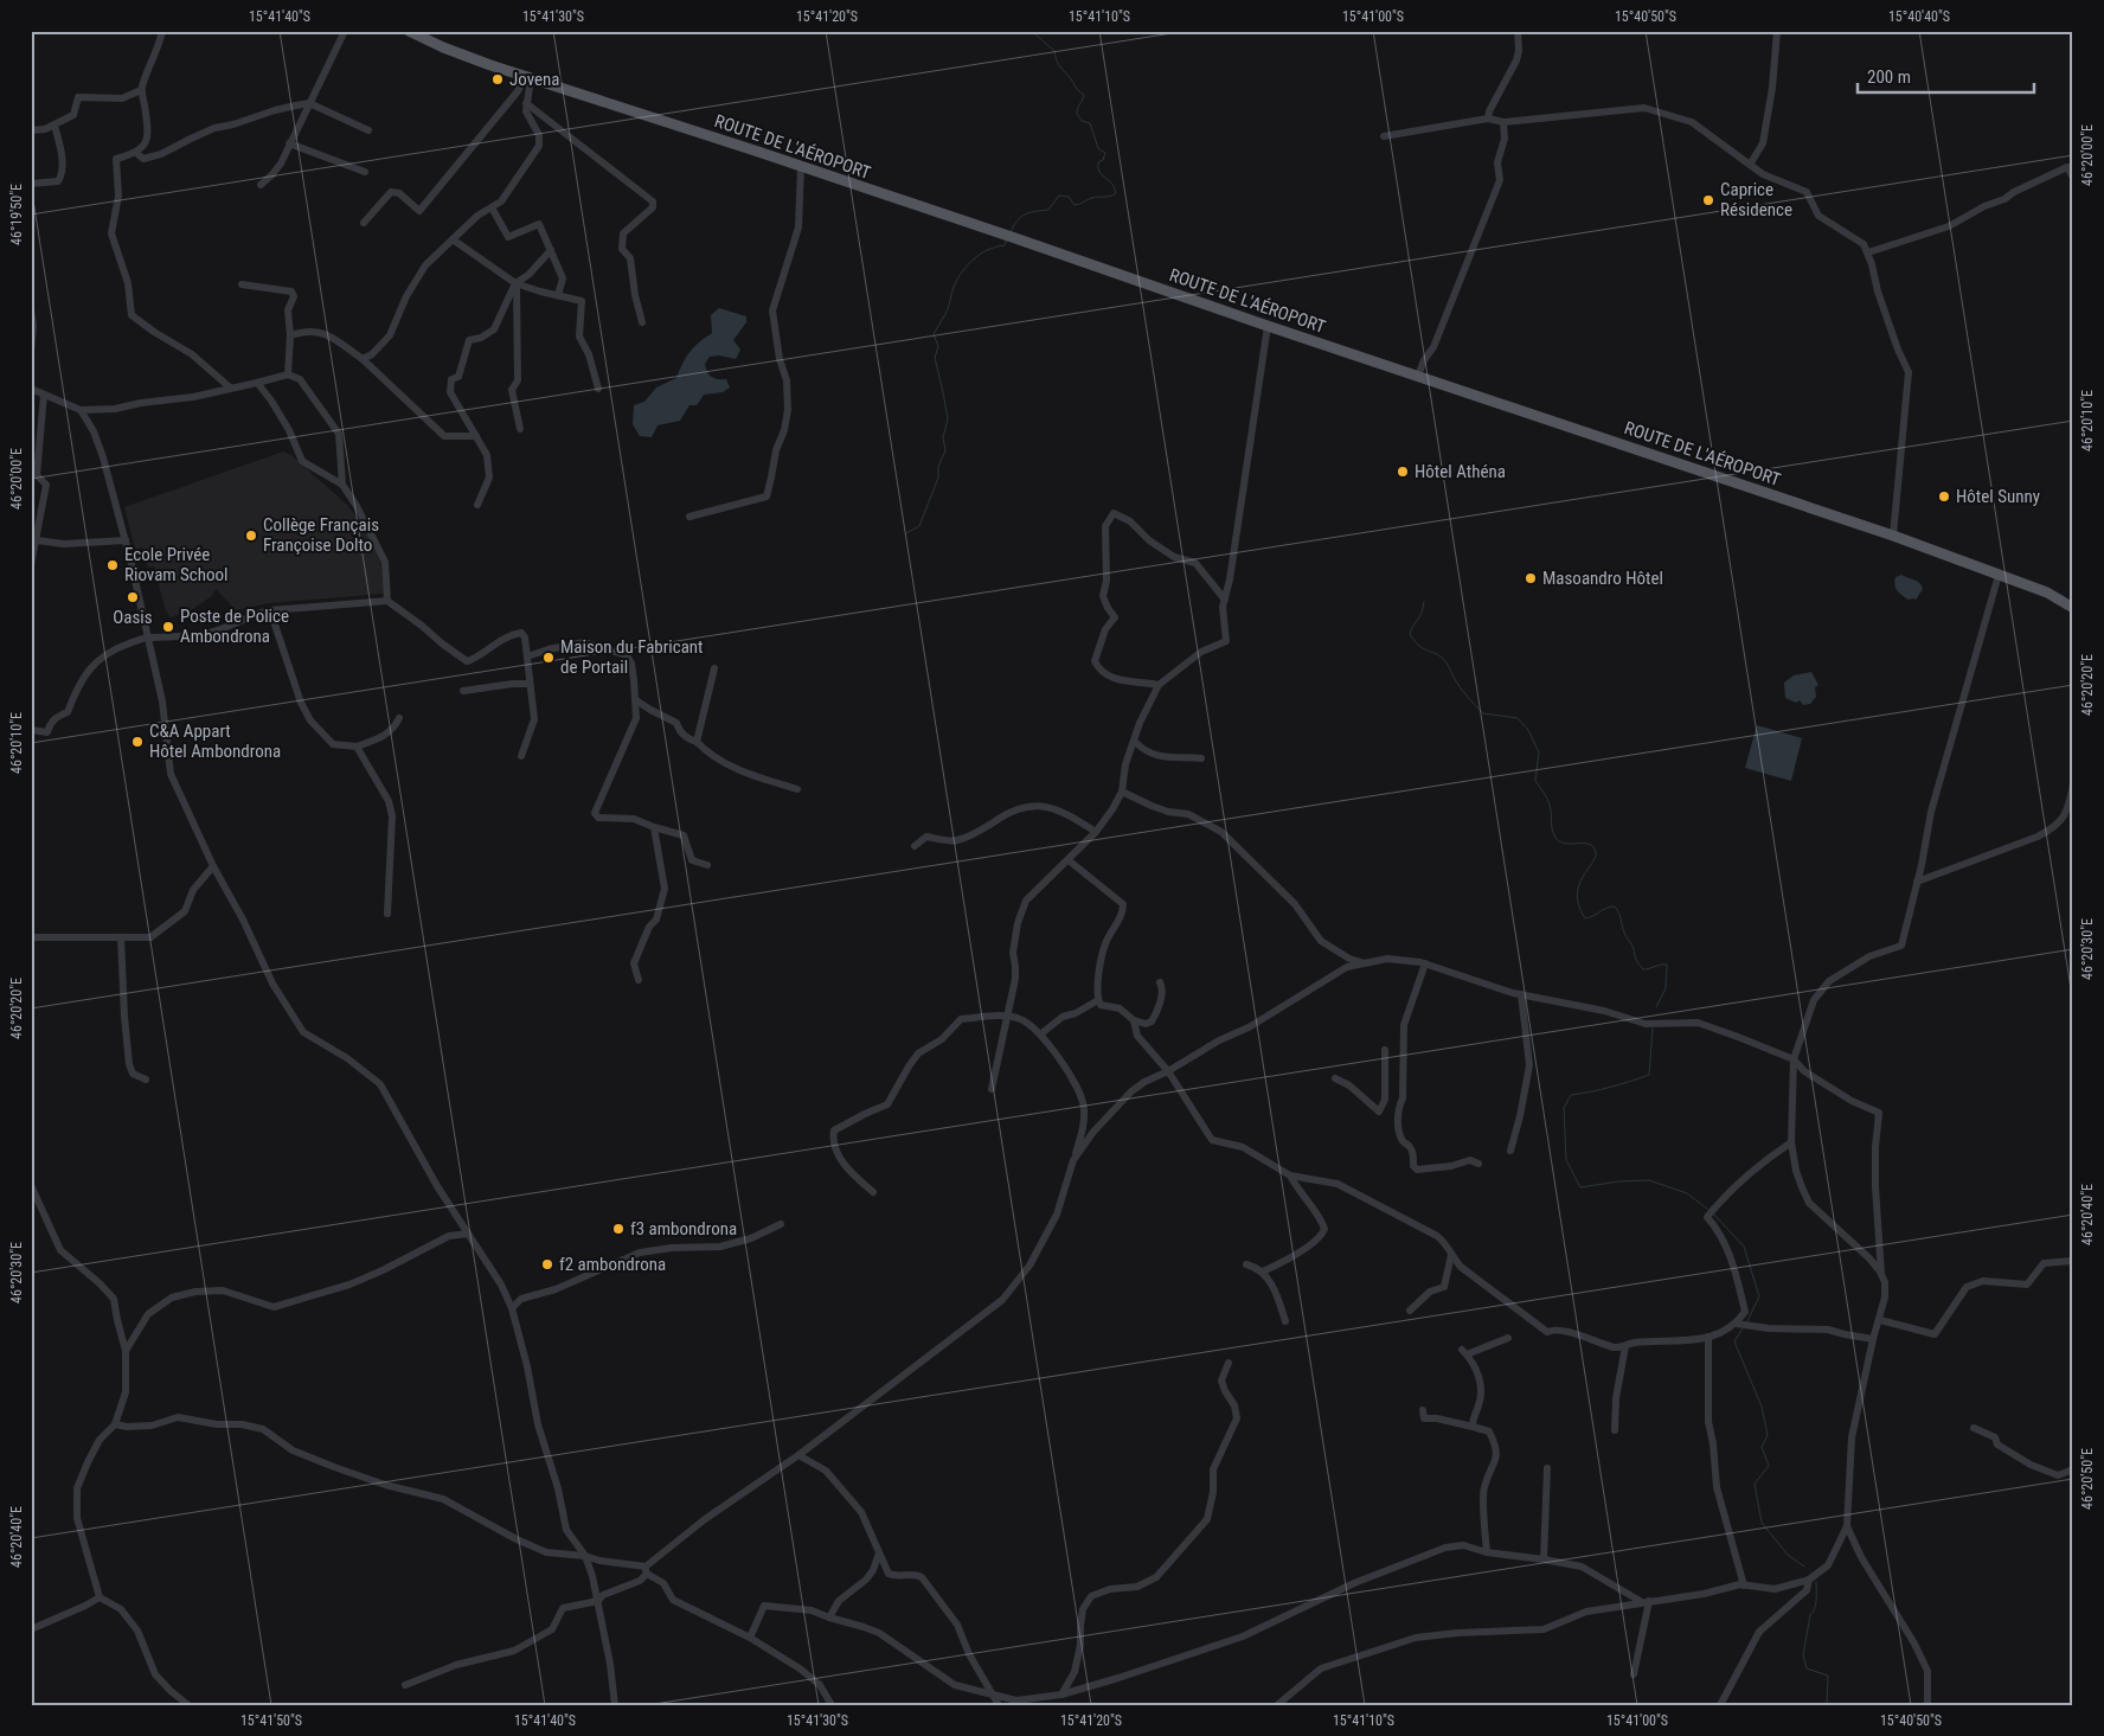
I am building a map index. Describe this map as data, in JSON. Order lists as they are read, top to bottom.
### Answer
{
  "streets": {
    "main road": ["ROUTE DE L'AÉROPORT"]
  },
  "places": [
    "Jovena",
    "Caprice Résidence",
    "Hôtel Athéna",
    "Hôtel Sunny",
    "Collège Français Françoise Dolto",
    "Ecole Privée Riovam School",
    "Masoandro Hôtel",
    "Oasis",
    "Poste de Police Ambondrona",
    "Maison du Fabricant de Portail",
    "C&A Appart Hôtel Ambondrona",
    "f3 ambondrona",
    "f2 ambondrona"
  ],
  "scale_bar": "200 m",
  "coordinates": [
    "15°41'40\"S",
    "15°41'30\"S",
    "15°41'20\"S",
    "15°41'10\"S",
    "15°41'00\"S",
    "15°40'50\"S",
    "15°40'40\"S",
    "46°20'00\"E",
    "46°19'50\"E",
    "46°20'10\"E",
    "46°20'20\"E",
    "46°20'30\"E",
    "46°20'40\"E",
    "46°20'50\"E",
    "15°41'50\"S"
  ]
}
